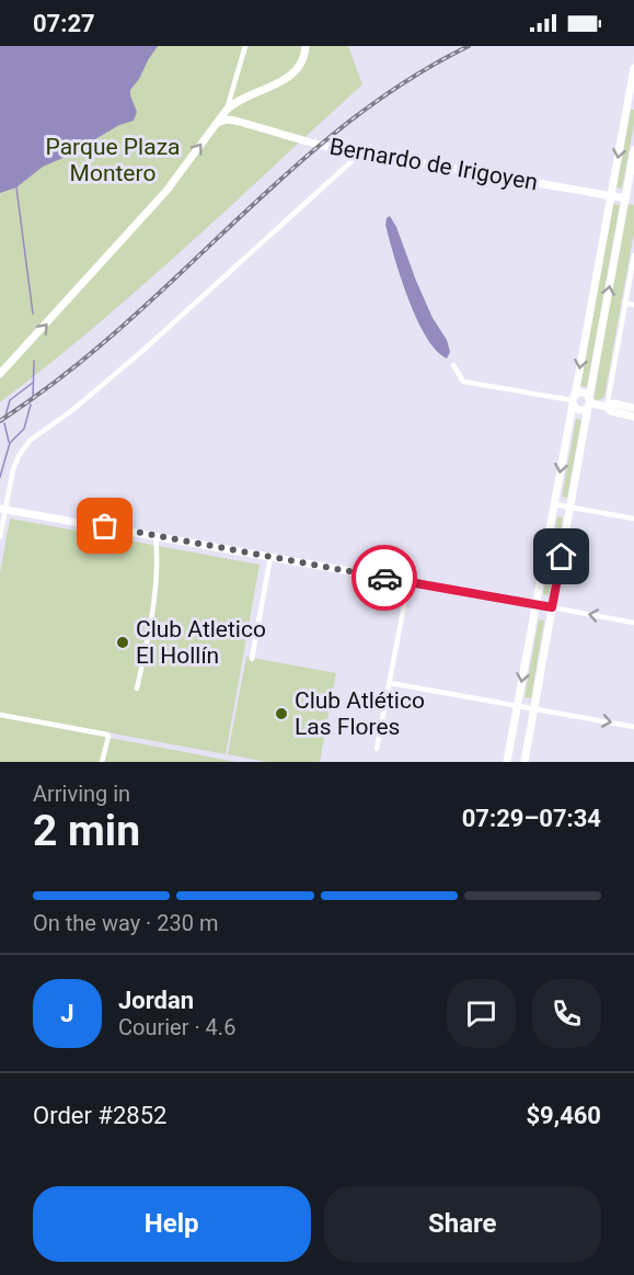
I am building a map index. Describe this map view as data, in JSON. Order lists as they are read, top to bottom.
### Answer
{
  "streets": {
    "main road": ["Bernardo de Irigoyen"]
  },
  "parks": ["Parque Plaza Montero"],
  "places": ["Club Atletico El Hollín", "Club Atlético Las Flores"],
  "page": {
    "status": "07:27",
    "heading": ["2 min", "Arriving in", "07:29–07:34"],
    "panel": [
      "Jordan",
      "Courier · 4.6",
      "Order #2852",
      "$9,460"
    ],
    "bar": "On the way · 230 m",
    "round": "J",
    "buttons": ["Help", "Share"]
  }
}
